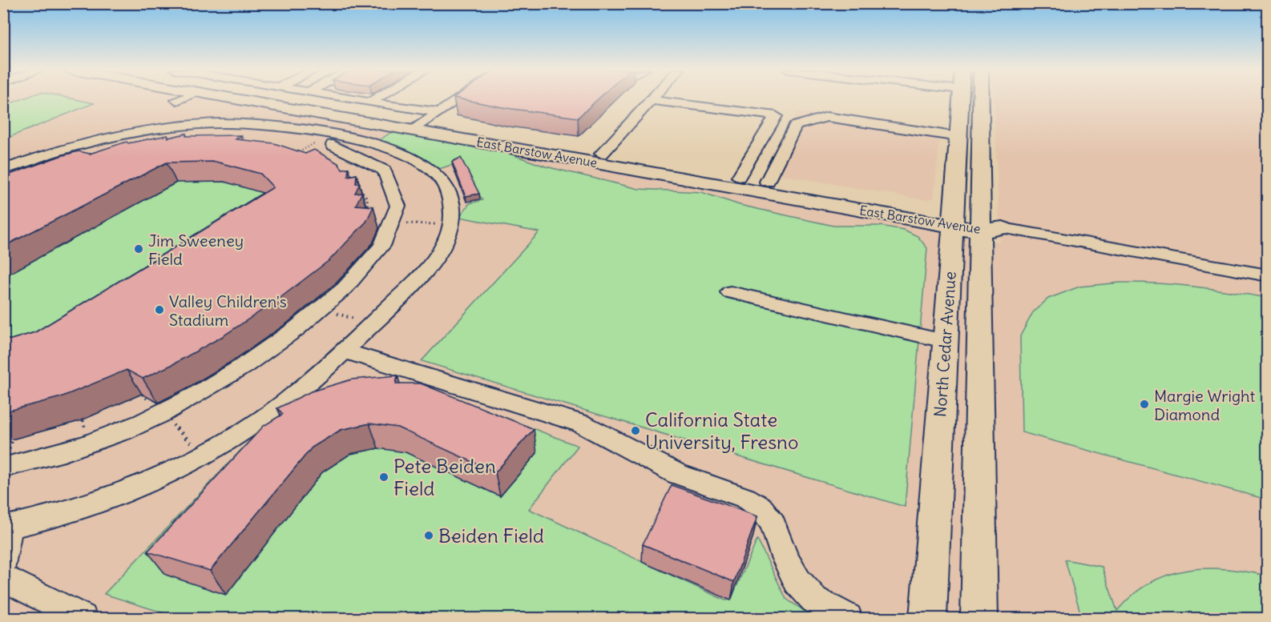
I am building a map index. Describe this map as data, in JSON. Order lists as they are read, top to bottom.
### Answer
{
  "streets": {
    "main road": ["East Barstow Avenue", "North Cedar Avenue"]
  },
  "crossings": [
    ["East Barstow Avenue", "North Cedar Avenue"]
  ],
  "places": [
    "Jim Sweeney Field",
    "Valley Children's Stadium",
    "Margie Wright Diamond",
    "California State University, Fresno",
    "Pete Beiden Field",
    "Beiden Field"
  ]
}
